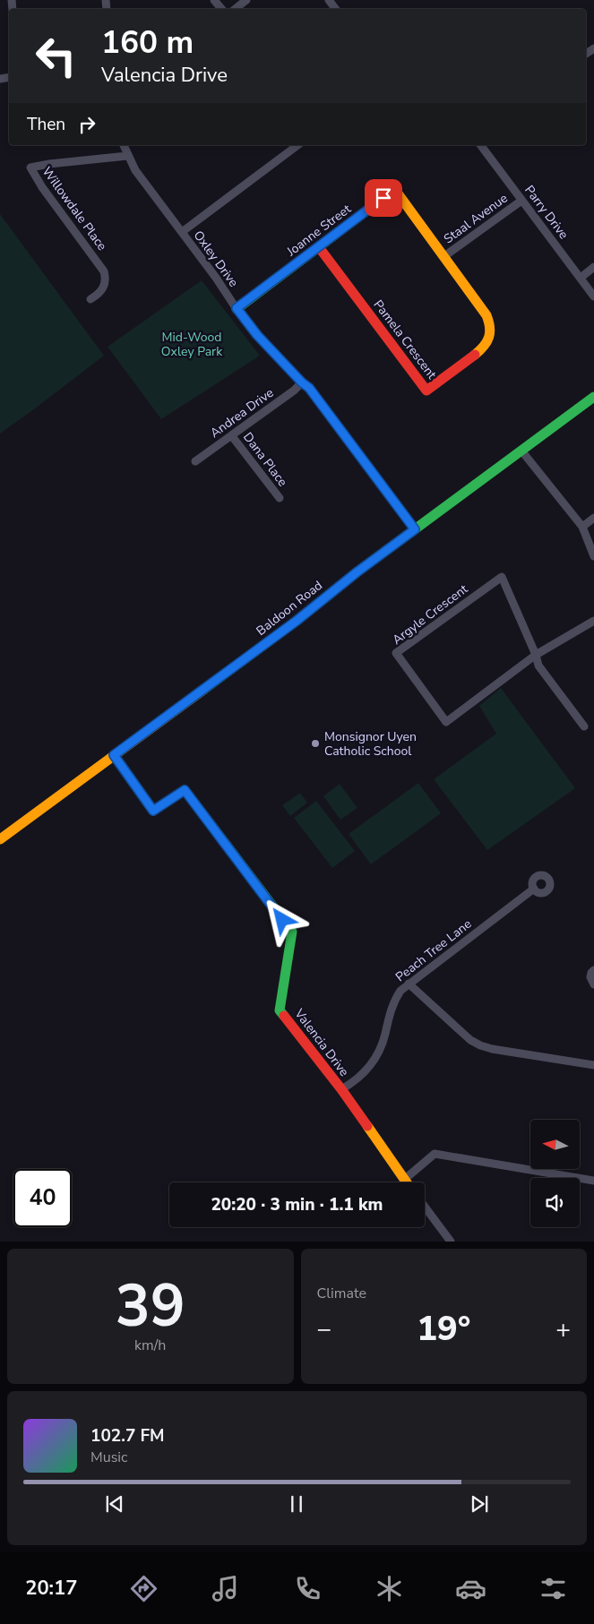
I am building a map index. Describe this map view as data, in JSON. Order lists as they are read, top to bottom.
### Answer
{
  "streets": {
    "street": [
      "Willowdale Place",
      "Parry Drive",
      "Staal Avenue",
      "Joanne Street",
      "Oxley Drive",
      "Pamela Crescent",
      "Andrea Drive",
      "Dana Place",
      "Baldoon Road",
      "Argyle Crescent",
      "Peach Tree Lane",
      "Valencia Drive"
    ]
  },
  "crossings": [
    ["Willowdale Place", "Oxley Drive"],
    ["Parry Drive", "Staal Avenue"],
    ["Staal Avenue", "Joanne Street"],
    ["Staal Avenue", "Pamela Crescent"],
    ["Joanne Street", "Oxley Drive"],
    ["Joanne Street", "Pamela Crescent"],
    ["Oxley Drive", "Andrea Drive"],
    ["Oxley Drive", "Baldoon Road"],
    ["Andrea Drive", "Dana Place"],
    ["Baldoon Road", "Valencia Drive"],
    ["Peach Tree Lane", "Valencia Drive"]
  ],
  "parks": ["Mid-Wood Oxley Park"],
  "places": ["Monsignor Uyen Catholic School"],
  "north": "left",
  "page": {
    "turn": ["160 m", "Valencia Drive"],
    "then": "Then",
    "limit": "40",
    "trip": "20:20 · 3 min · 1.1 km",
    "tile": [
      ["39", "km/h"],
      "Climate"
    ],
    "heat": ["−", "19°", "+"],
    "song": ["102.7 FM", "Music"],
    "tabs": "20:17"
  }
}
